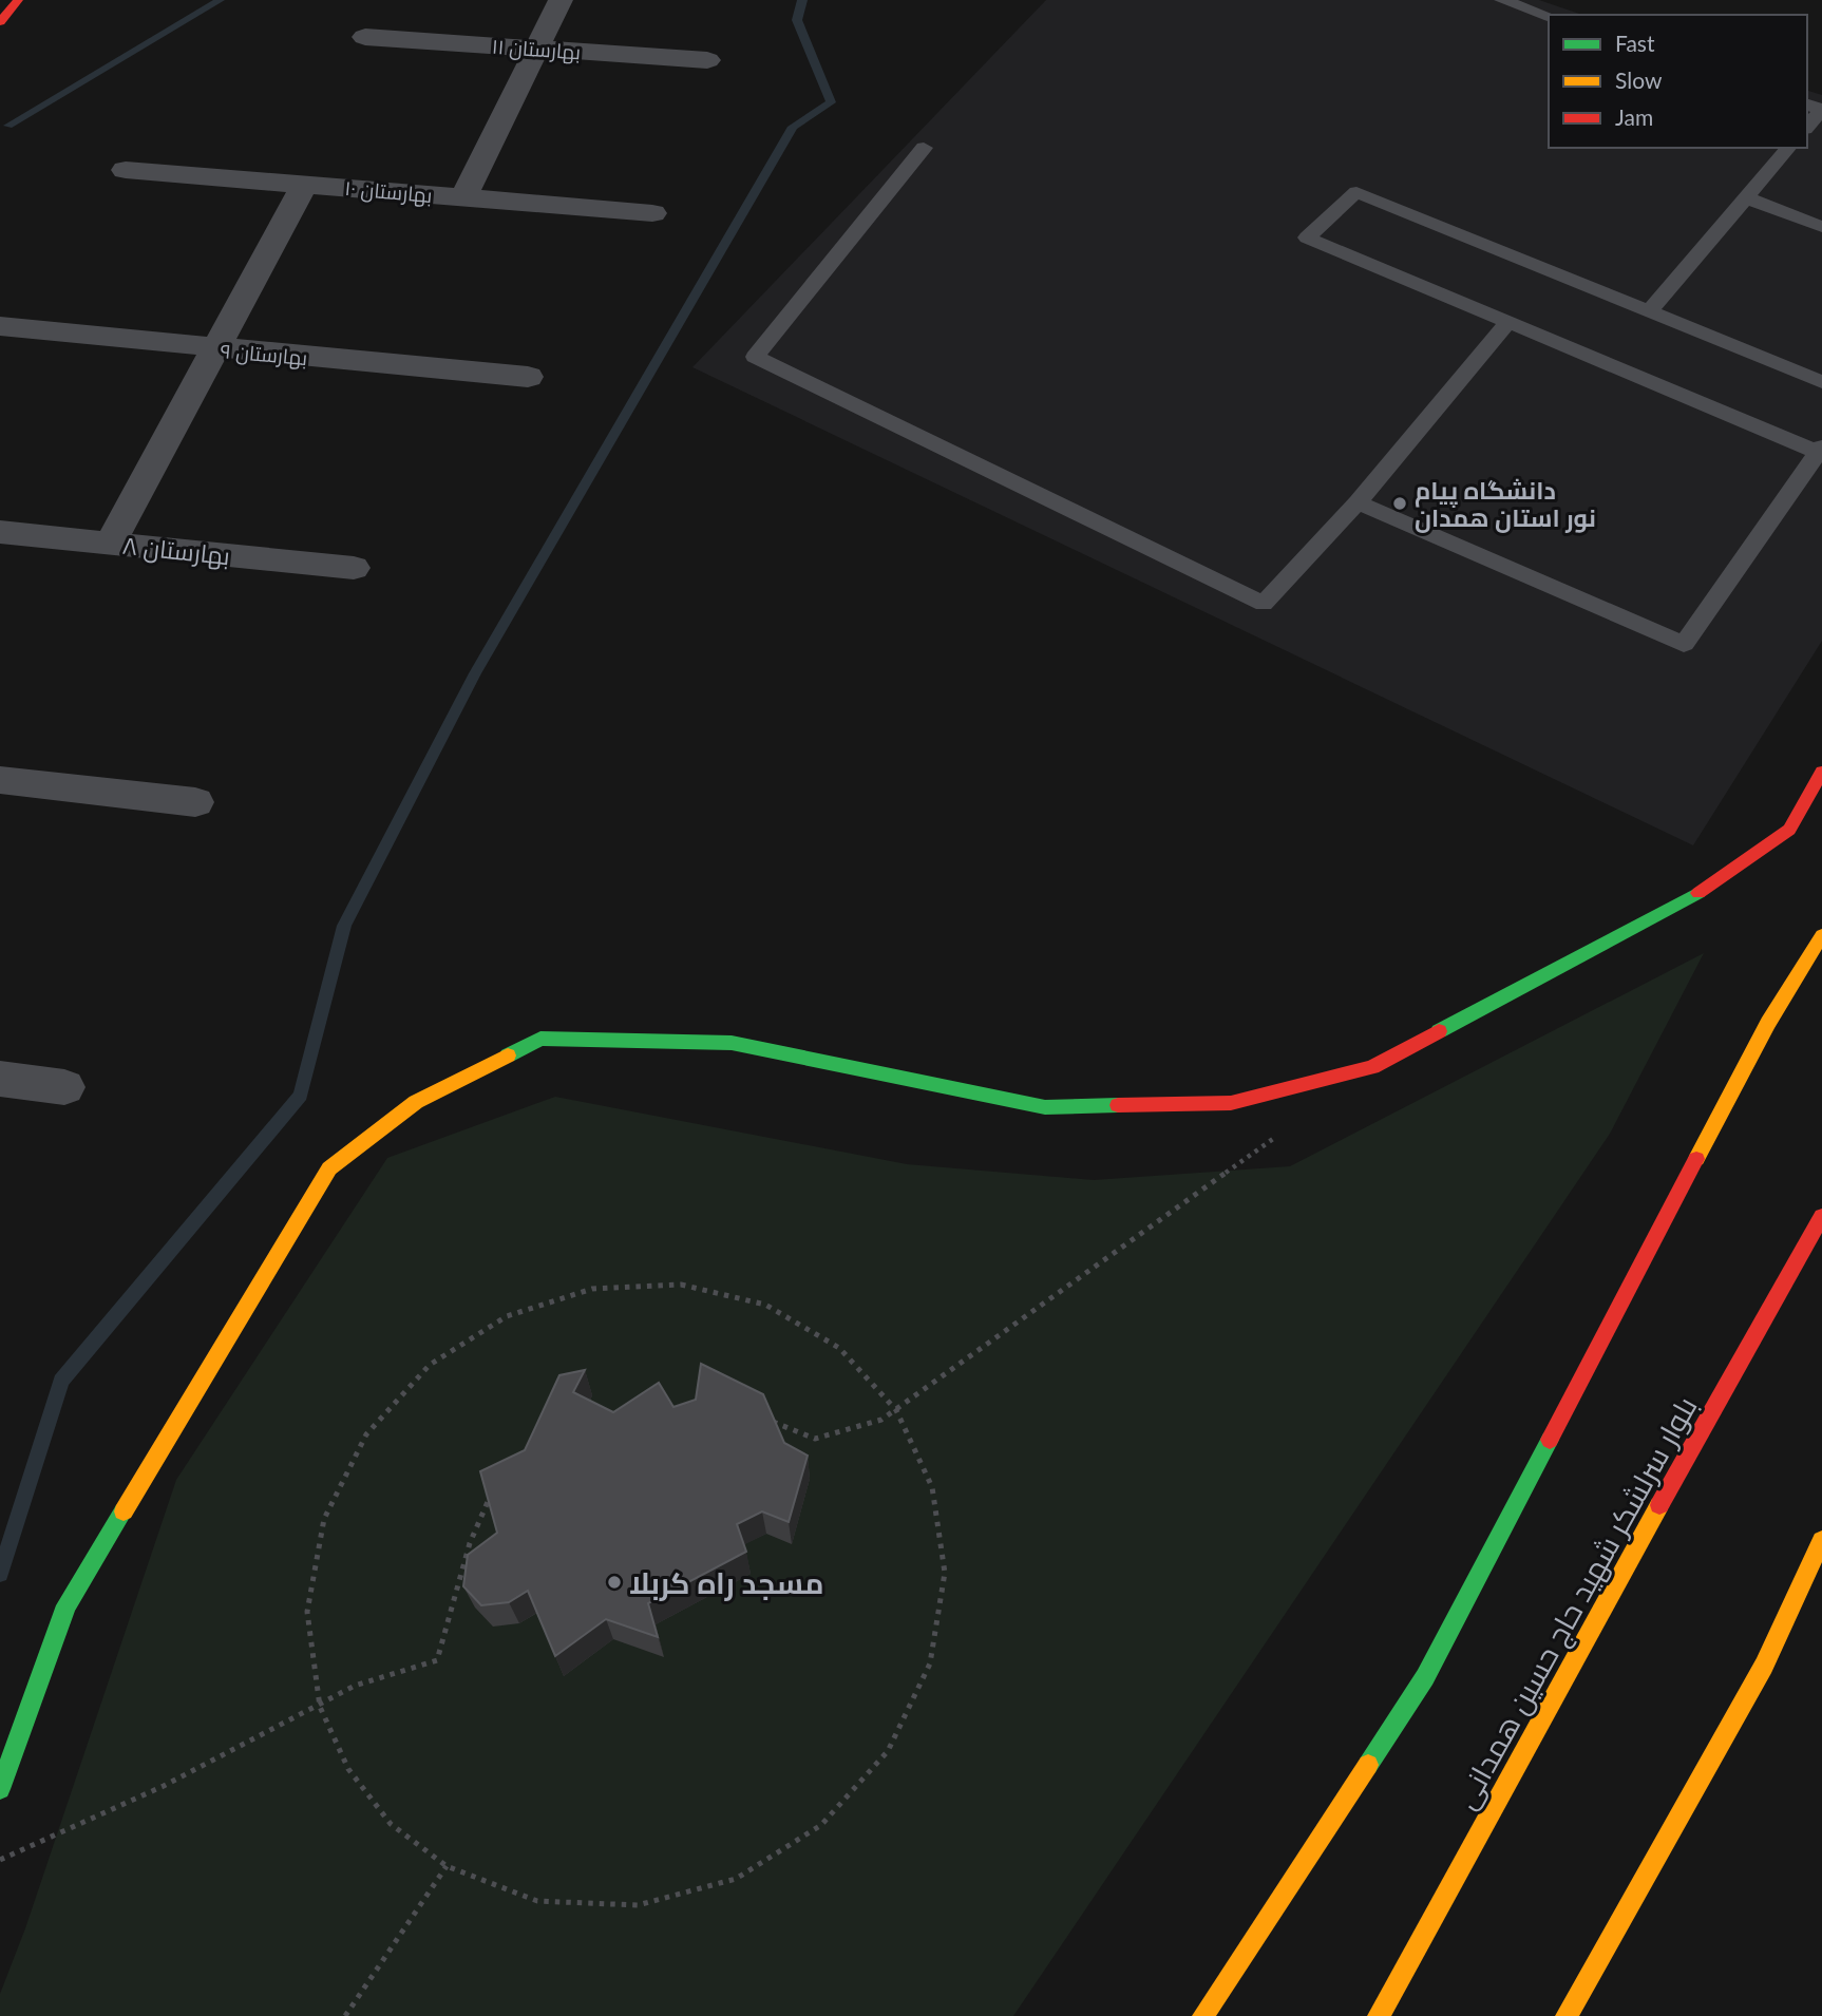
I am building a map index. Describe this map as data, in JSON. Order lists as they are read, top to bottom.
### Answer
{
  "streets": {
    "main road": ["بلوار سرلشکر شهید حاج حسین همدانی"],
    "street": [
      "بهارستان ۱۱",
      "بهارستان ۱۰",
      "بهارستان ۹",
      "بهارستان ۸"
    ]
  },
  "places": ["دانشگاه پیام نور استان همدان", "مسجد راه کربلا"],
  "legend": ["Fast", "Slow", "Jam"]
}
